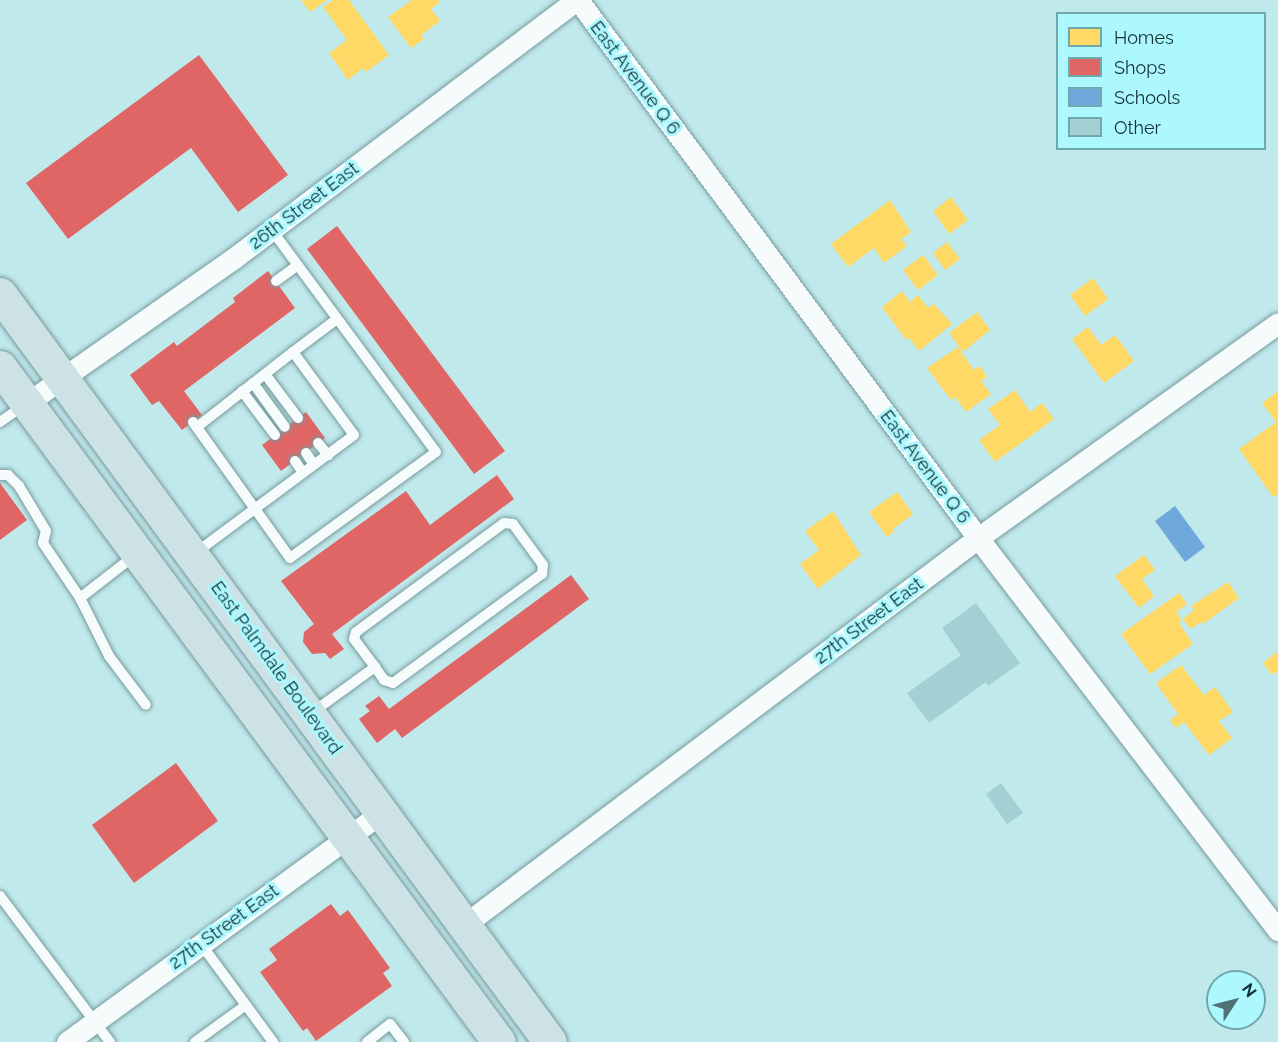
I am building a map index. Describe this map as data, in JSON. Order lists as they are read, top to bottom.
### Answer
{
  "streets": {
    "highway": ["East Palmdale Boulevard"],
    "street": ["East Avenue Q 6", "26th Street East", "27th Street East"]
  },
  "crossings": [
    ["East Avenue Q 6", "26th Street East"],
    ["East Avenue Q 6", "27th Street East"],
    ["26th Street East", "East Palmdale Boulevard"],
    ["27th Street East", "East Palmdale Boulevard"]
  ],
  "legend": [
    "Homes",
    "Shops",
    "Schools",
    "Other"
  ],
  "north": "top right"
}
